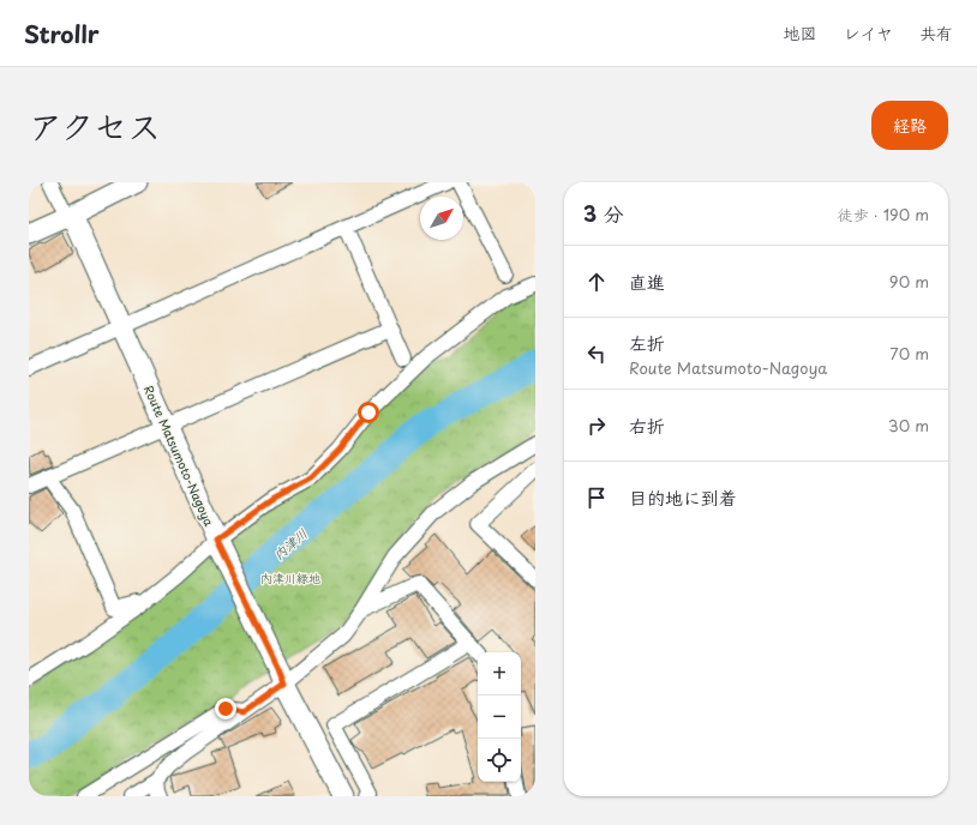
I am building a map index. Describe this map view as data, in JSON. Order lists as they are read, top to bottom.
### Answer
{
  "streets": {
    "main road": ["Route Matsumoto-Nagoya"]
  },
  "water": ["内津川"],
  "parks": ["内津川緑地"],
  "north": "top right",
  "page": {
    "header": "Strollr",
    "nav": ["地図", "レイヤ", "共有"],
    "title": "アクセス",
    "buttons": "経路",
    "heading": ["3 分", "徒歩 · 190 m"],
    "list": [
      ["直進", "90 m"],
      ["左折", "Route Matsumoto-Nagoya", "70 m"],
      ["右折", "30 m"],
      "目的地に到着"
    ],
    "map_buttons": ["+", "−"]
  }
}
